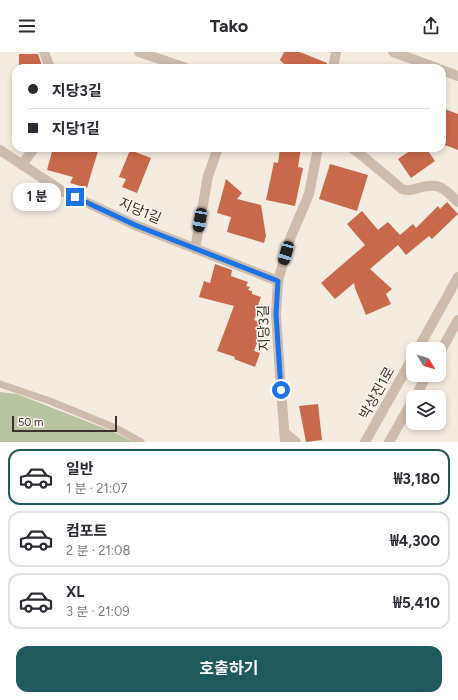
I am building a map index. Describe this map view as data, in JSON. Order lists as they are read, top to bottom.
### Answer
{
  "streets": {
    "street": ["지당1길", "지당3길", "박상진1로"]
  },
  "crossings": [
    ["지당1길", "지당3길"]
  ],
  "scale_bar": "50 m",
  "north": "bottom right",
  "page": {
    "header": "Tako",
    "banner": ["지당3길", "지당1길"],
    "bubble": "1 분",
    "scale": "50 m",
    "list": [
      {
        "name": "일반",
        "note": "1 분 · 21:07",
        "value": "₩3,180"
      },
      {
        "name": "컴포트",
        "note": "2 분 · 21:08",
        "value": "₩4,300"
      },
      {
        "name": "XL",
        "note": "3 분 · 21:09",
        "value": "₩5,410"
      }
    ],
    "buttons": "호출하기"
  }
}
